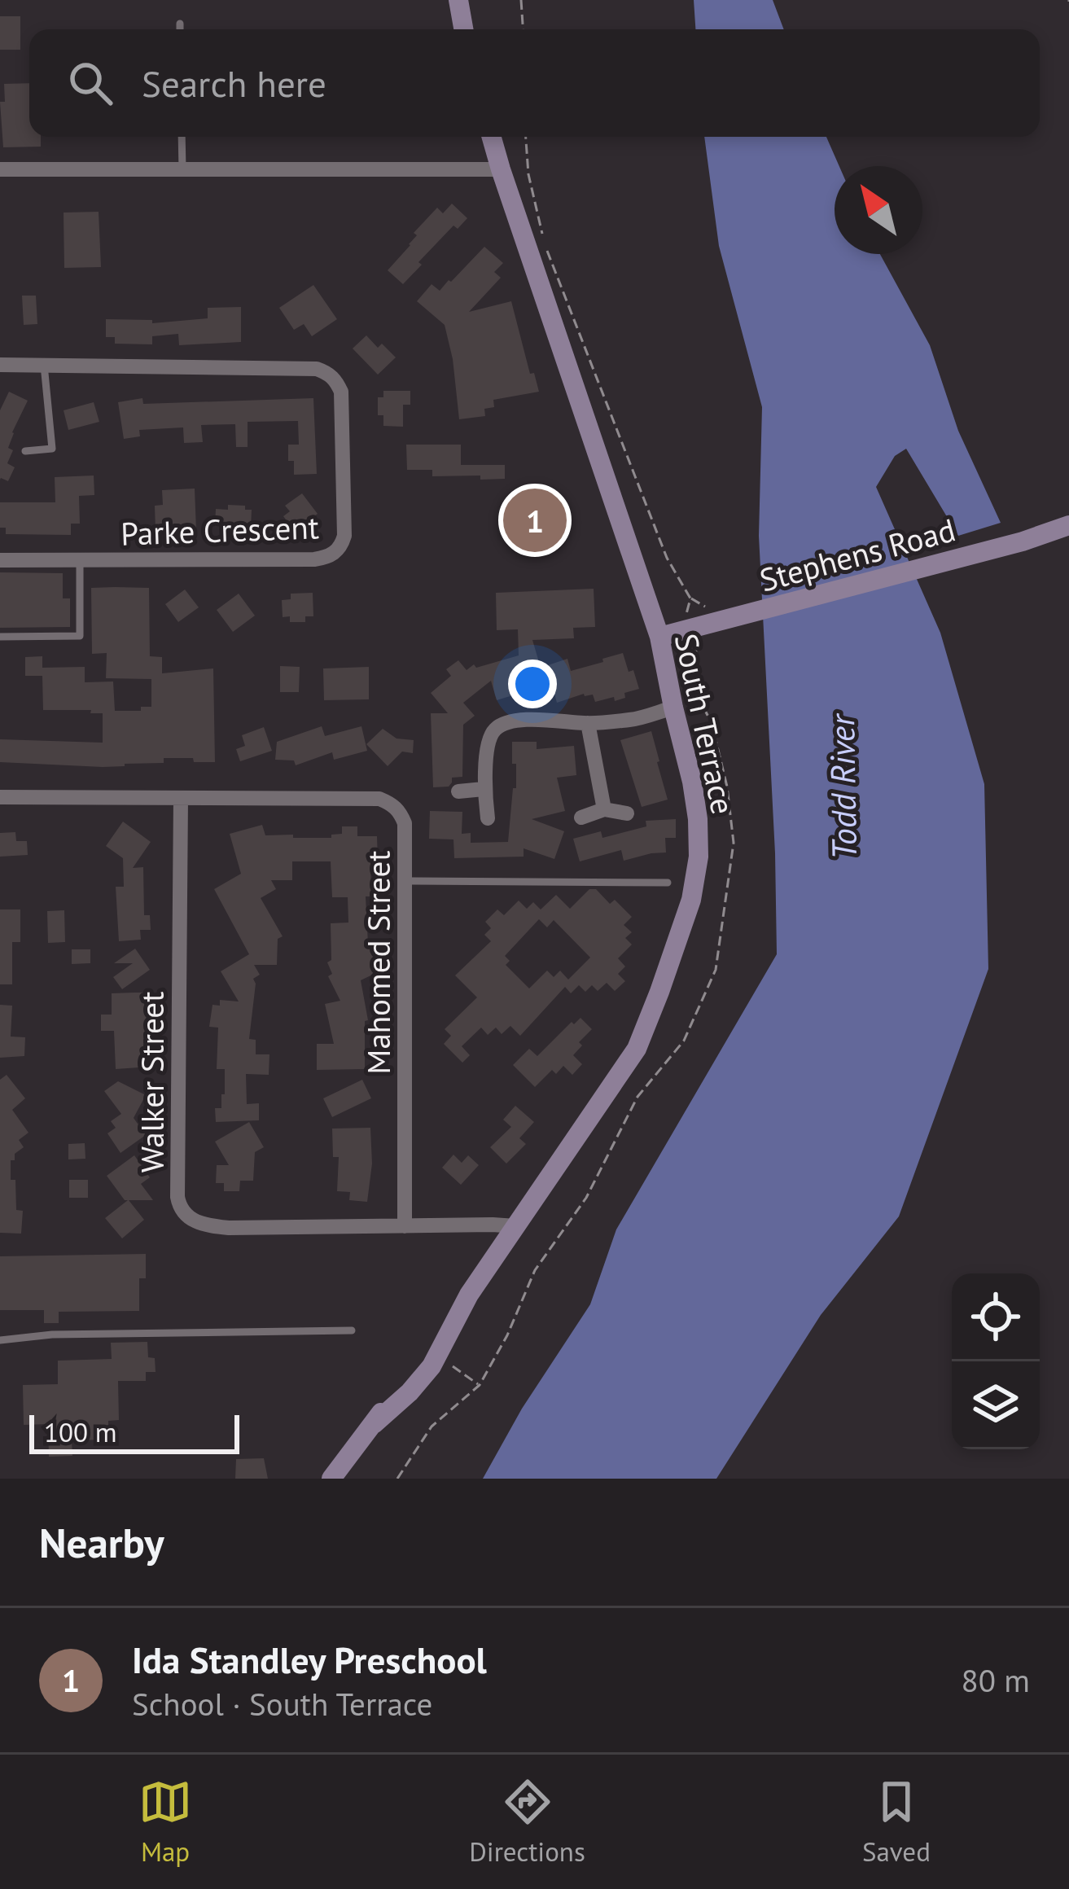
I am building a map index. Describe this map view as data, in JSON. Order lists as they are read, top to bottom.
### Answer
{
  "streets": {
    "street": [
      "Parke Crescent",
      "Stephens Road",
      "South Terrace",
      "Mahomed Street",
      "Walker Street"
    ]
  },
  "crossings": [
    ["Stephens Road", "South Terrace"],
    ["South Terrace", "Walker Street"],
    ["Mahomed Street", "Walker Street"]
  ],
  "water": ["Todd River"],
  "scale_bar": "100 m",
  "north": "top left",
  "page": {
    "search": "Search here",
    "pins": "1",
    "scale": "100 m",
    "heading": "Nearby",
    "list": [
      {
        "mark": "1",
        "name": "Ida Standley Preschool",
        "note": "School · South Terrace",
        "value": "80 m"
      }
    ],
    "nav": ["Map", "Directions", "Saved"]
  }
}
